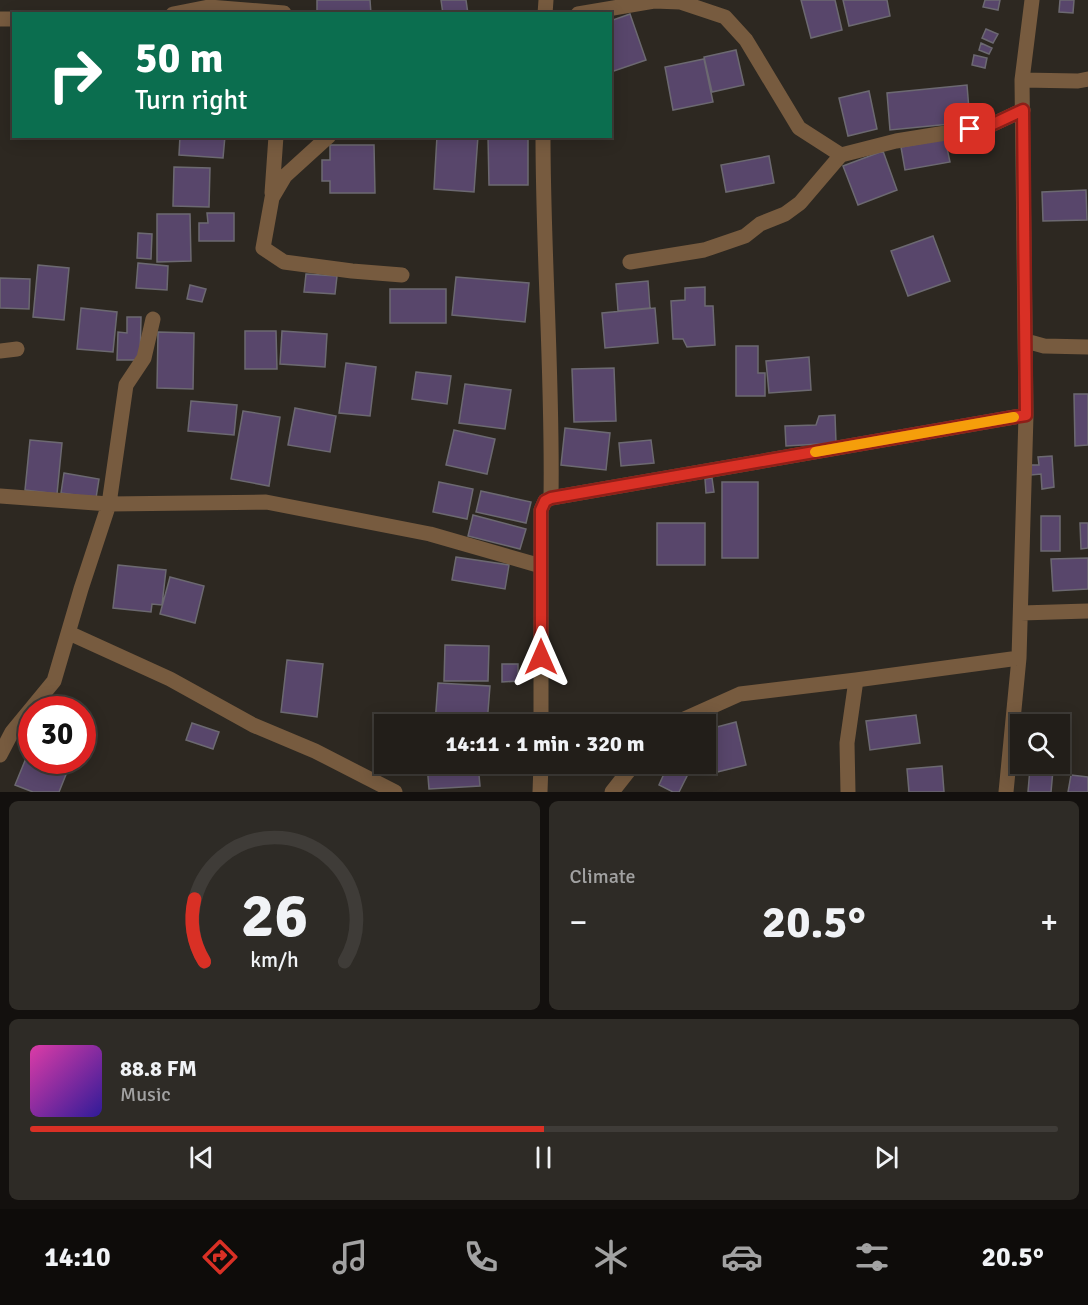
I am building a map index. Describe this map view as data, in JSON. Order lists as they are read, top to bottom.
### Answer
{
  "page": {
    "turn": ["50 m", "Turn right"],
    "limit": "30",
    "trip": "14:11 · 1 min · 320 m",
    "tile": "Climate",
    "heat": ["−", "20.5°", "+"],
    "song": ["88.8 FM", "Music"],
    "tabs": ["14:10", "20.5°"],
    "gauge": ["26", "km/h"]
  }
}
